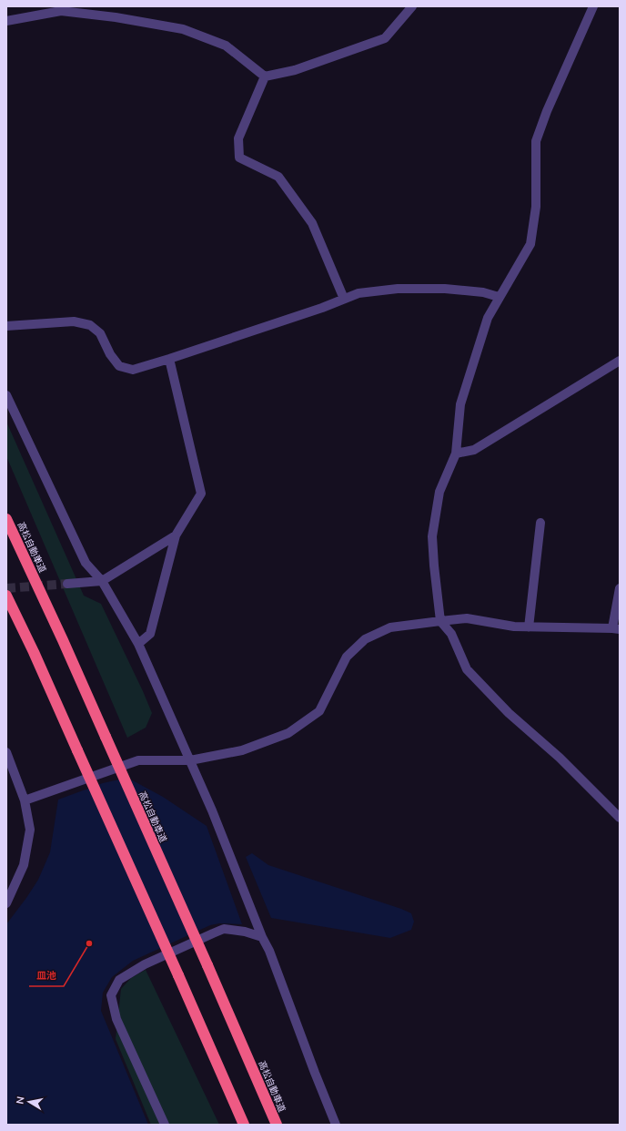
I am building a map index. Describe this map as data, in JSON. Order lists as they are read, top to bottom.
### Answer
{
  "streets": {
    "highway": ["高松自動車道"]
  },
  "places": ["皿池"],
  "north": "left"
}
